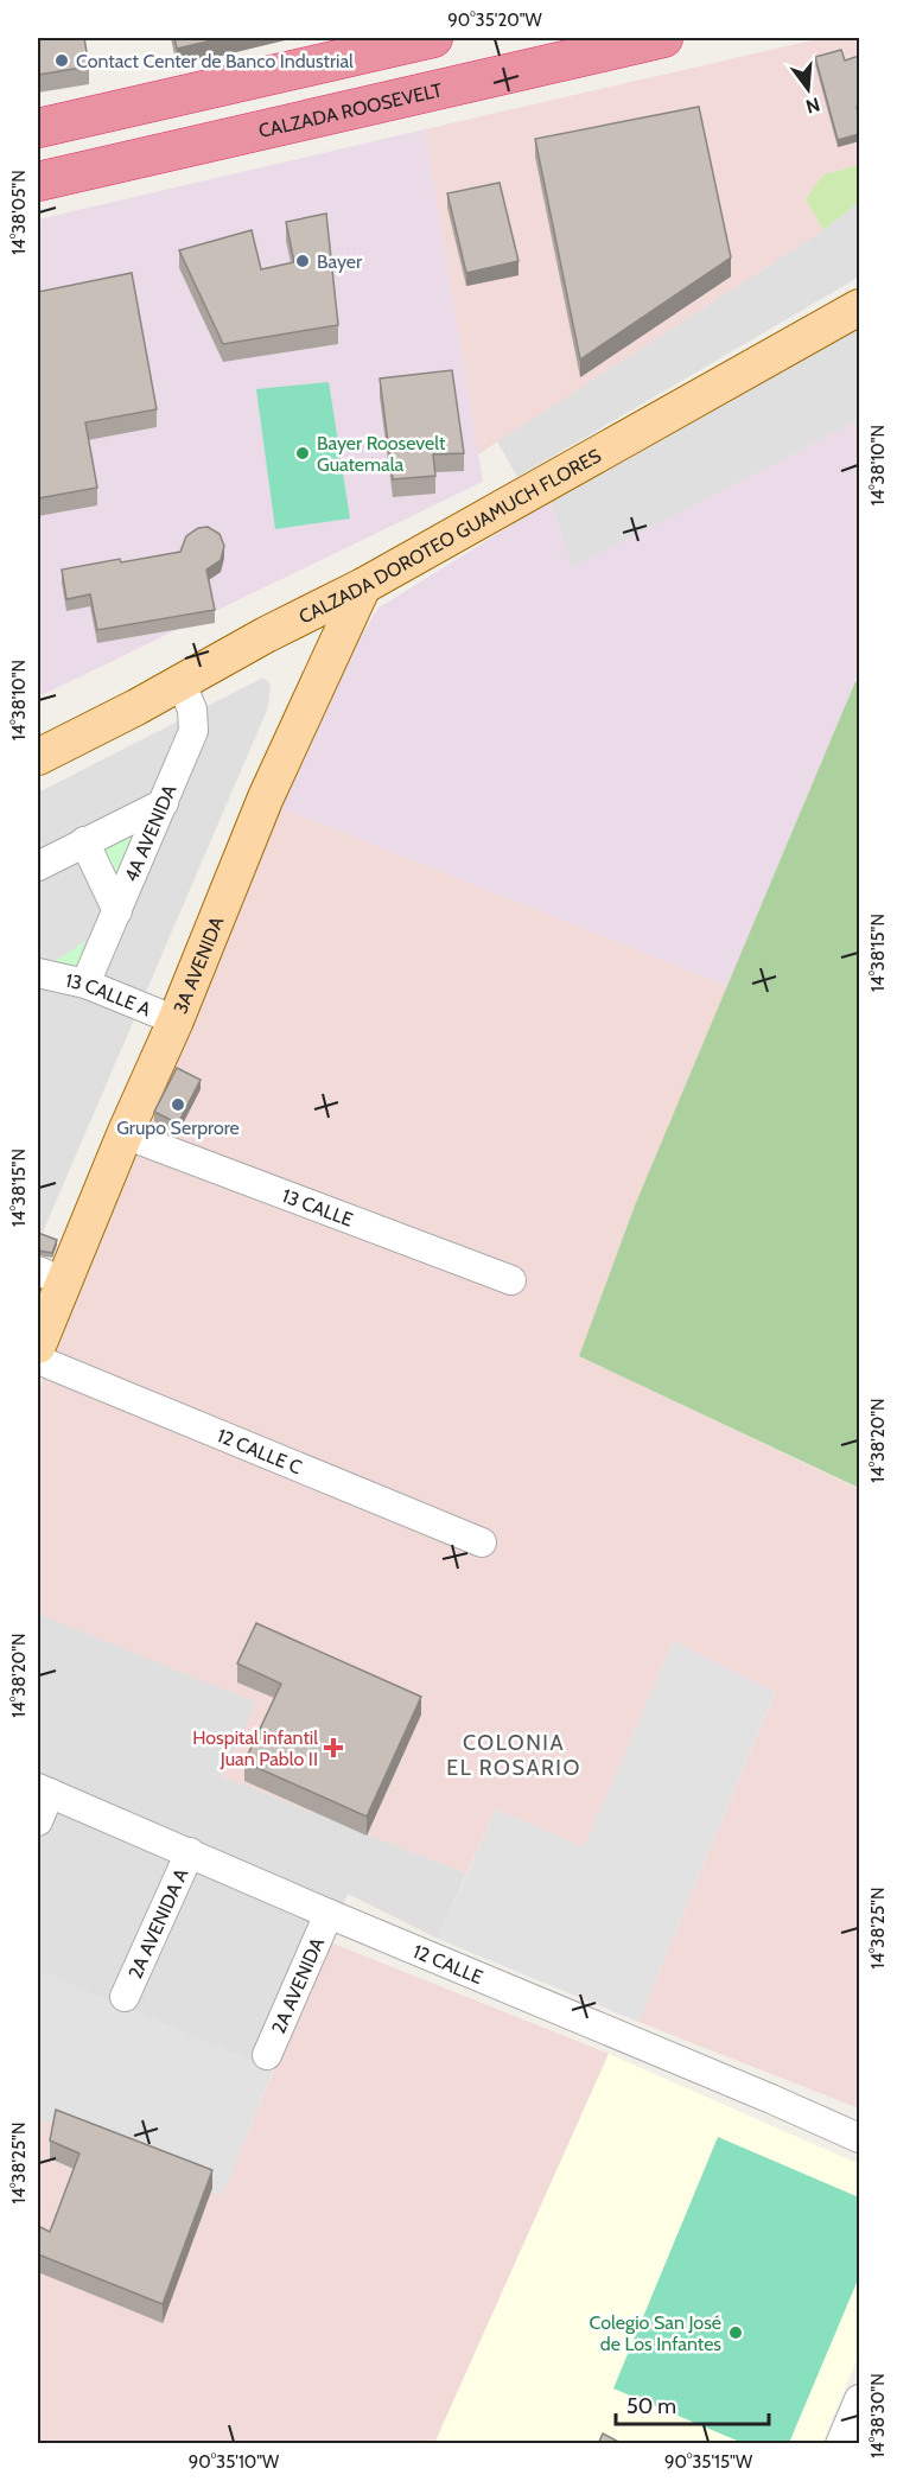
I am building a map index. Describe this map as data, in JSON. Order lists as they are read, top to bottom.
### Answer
{
  "streets": {
    "highway": ["CALZADA ROOSEVELT"],
    "main road": ["CALZADA DOROTEO GUAMUCH FLORES", "3A AVENIDA"],
    "street": [
      "4A AVENIDA",
      "13 CALLE A",
      "13 CALLE",
      "12 CALLE C",
      "2A AVENIDA A",
      "12 CALLE",
      "2A AVENIDA"
    ]
  },
  "crossings": [
    ["CALZADA DOROTEO GUAMUCH FLORES", "4A AVENIDA"],
    ["CALZADA DOROTEO GUAMUCH FLORES", "3A AVENIDA"],
    ["4A AVENIDA", "13 CALLE A"],
    ["3A AVENIDA", "13 CALLE A"],
    ["3A AVENIDA", "13 CALLE"],
    ["2A AVENIDA A", "12 CALLE"],
    ["12 CALLE", "2A AVENIDA"]
  ],
  "districts": ["COLONIA EL ROSARIO"],
  "places": {
    "other": [
      "Contact Center de Banco Industrial",
      "Bayer",
      "Bayer Roosevelt Guatemala",
      "Grupo Serprore",
      "Colegio San José de Los Infantes"
    ],
    "health": ["Hospital infantil Juan Pablo II"]
  },
  "scale_bar": "50 m",
  "north": "bottom",
  "coordinates": [
    "90°35'20\"W",
    "14°38'05\"N",
    "14°38'10\"N",
    "14°38'15\"N",
    "14°38'20\"N",
    "14°38'25\"N",
    "14°38'30\"N",
    "90°35'10\"W",
    "90°35'15\"W"
  ]
}
